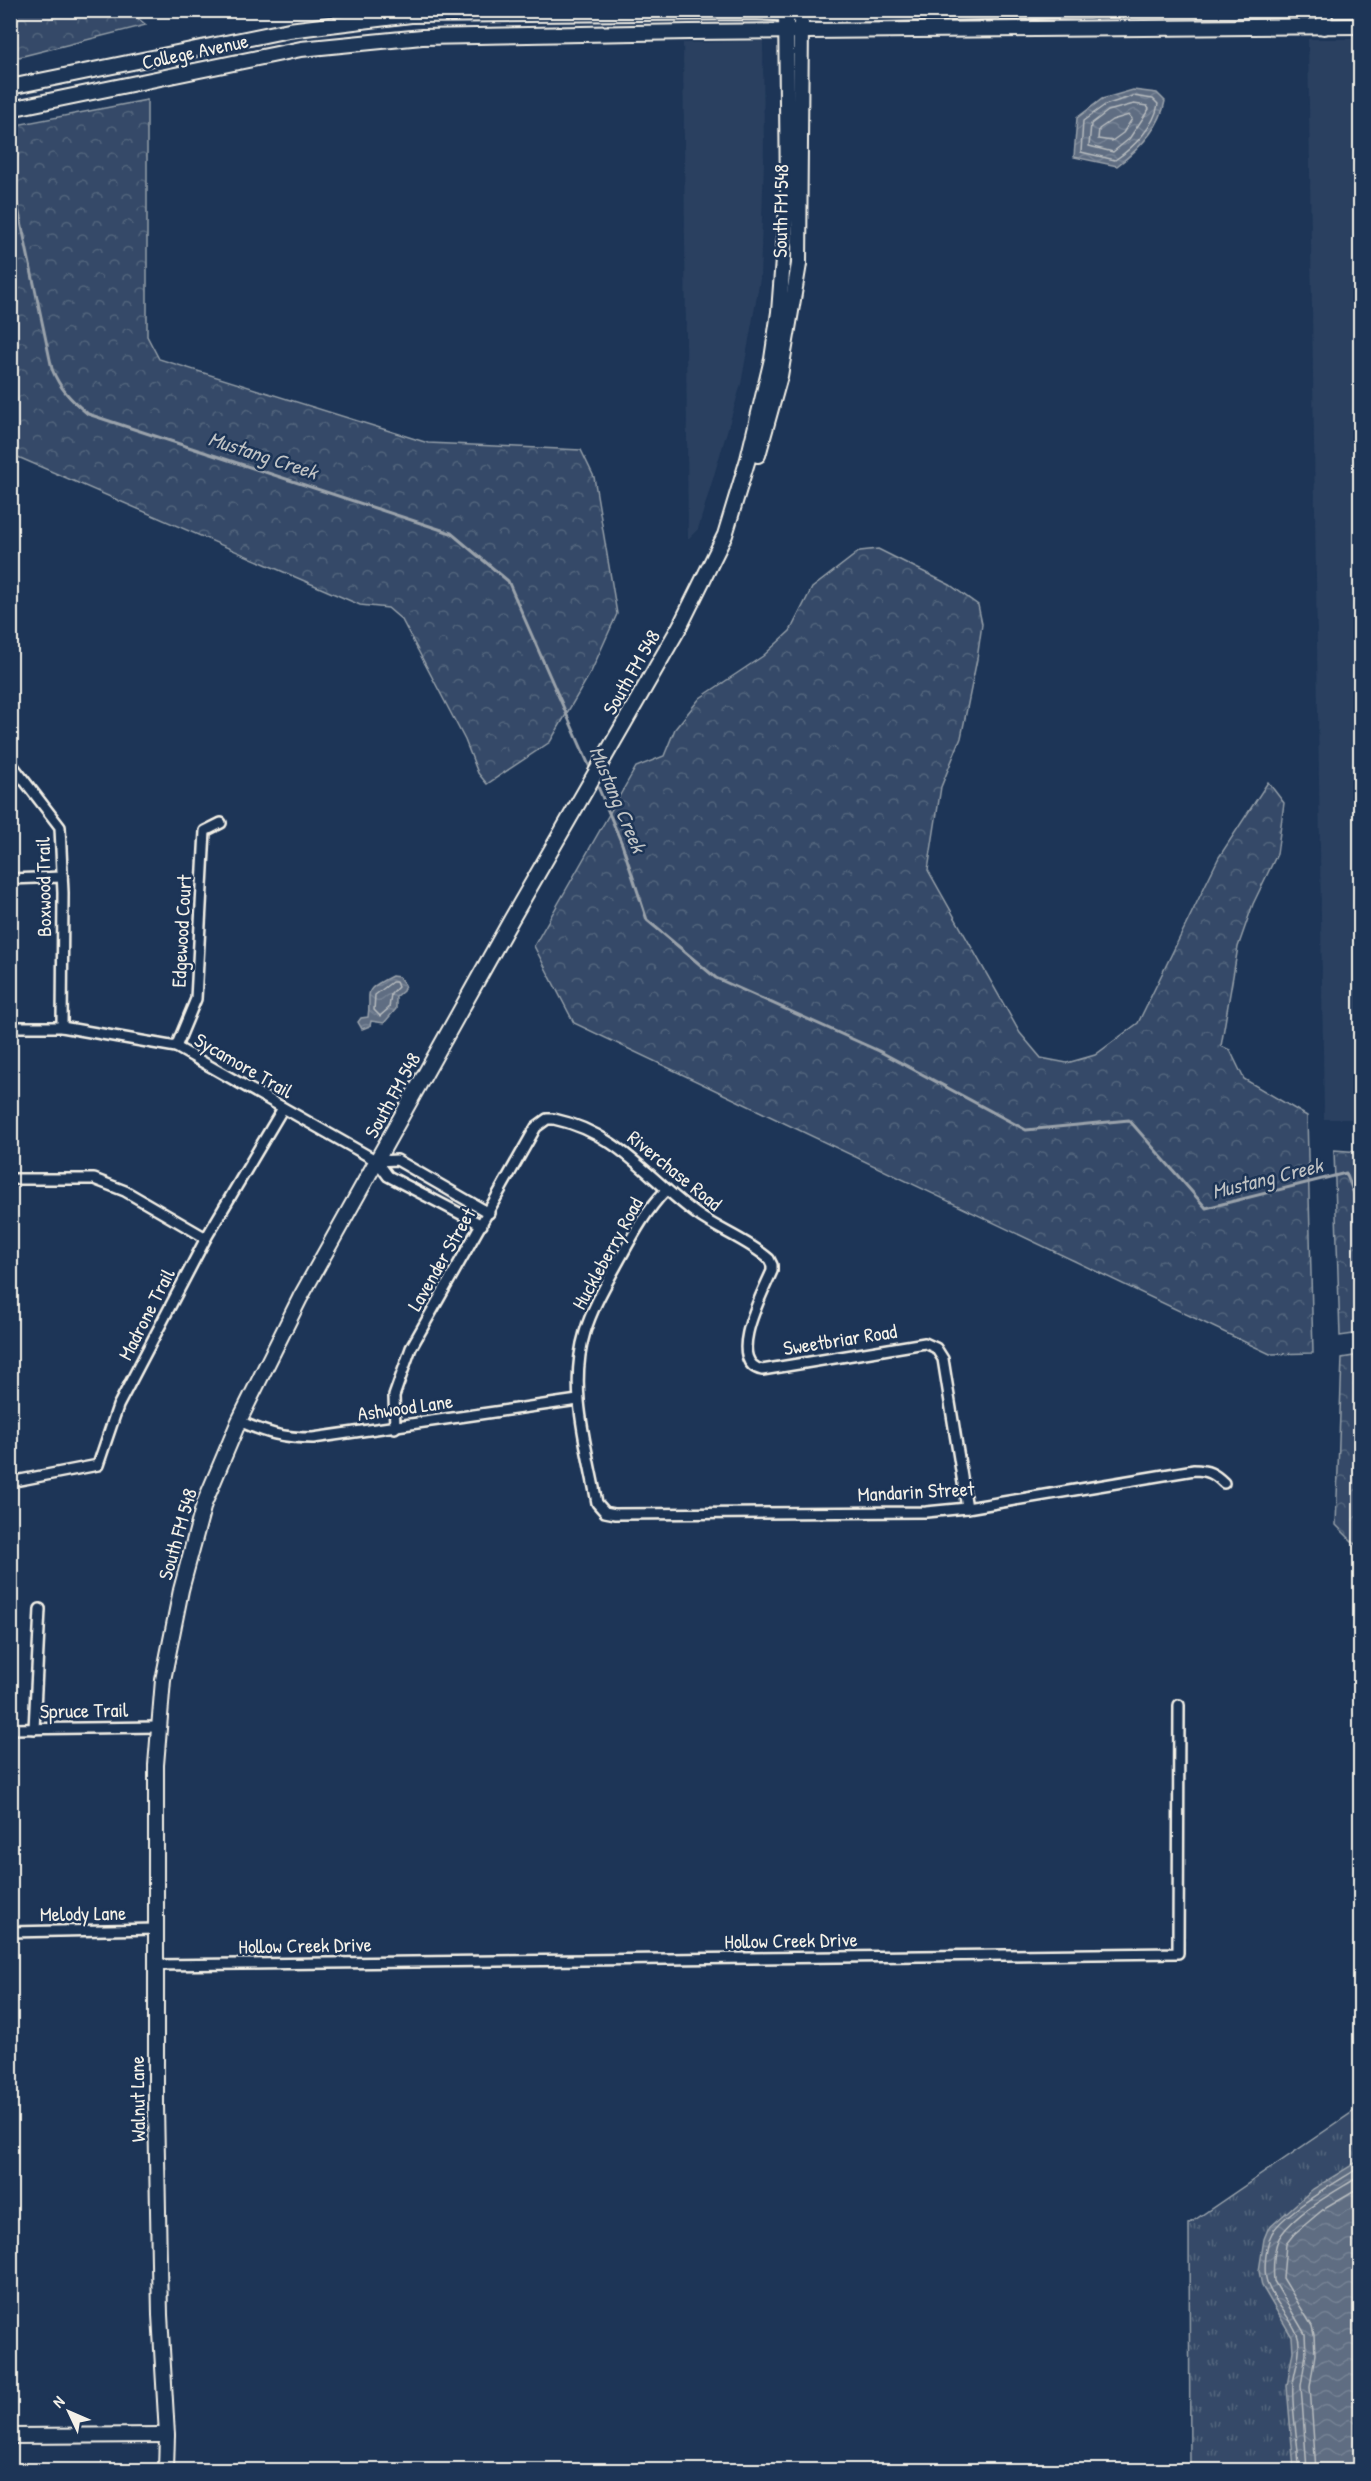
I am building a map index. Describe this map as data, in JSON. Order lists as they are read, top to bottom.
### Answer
{
  "streets": {
    "main road": ["College Avenue", "South FM 548", "Walnut Lane"],
    "street": [
      "Boxwood Trail",
      "Edgewood Court",
      "Sycamore Trail",
      "Riverchase Road",
      "Huckleberry Road",
      "Lavender Street",
      "Madrone Trail",
      "Sweetbriar Road",
      "Ashwood Lane",
      "Mandarin Street",
      "Spruce Trail",
      "Melody Lane",
      "Hollow Creek Drive"
    ]
  },
  "crossings": [
    ["College Avenue", "South FM 548"],
    ["South FM 548", "Sycamore Trail"],
    ["South FM 548", "Ashwood Lane"],
    ["South FM 548", "Spruce Trail"],
    ["South FM 548", "Walnut Lane"],
    ["Boxwood Trail", "Sycamore Trail"],
    ["Edgewood Court", "Sycamore Trail"],
    ["Sycamore Trail", "Lavender Street"],
    ["Sycamore Trail", "Madrone Trail"],
    ["Riverchase Road", "Huckleberry Road"],
    ["Riverchase Road", "Lavender Street"],
    ["Riverchase Road", "Sweetbriar Road"],
    ["Huckleberry Road", "Ashwood Lane"],
    ["Huckleberry Road", "Mandarin Street"],
    ["Lavender Street", "Ashwood Lane"],
    ["Sweetbriar Road", "Mandarin Street"],
    ["Spruce Trail", "Walnut Lane"],
    ["Melody Lane", "Walnut Lane"],
    ["Hollow Creek Drive", "Walnut Lane"]
  ],
  "water": ["Mustang Creek"],
  "north": "top left"
}
